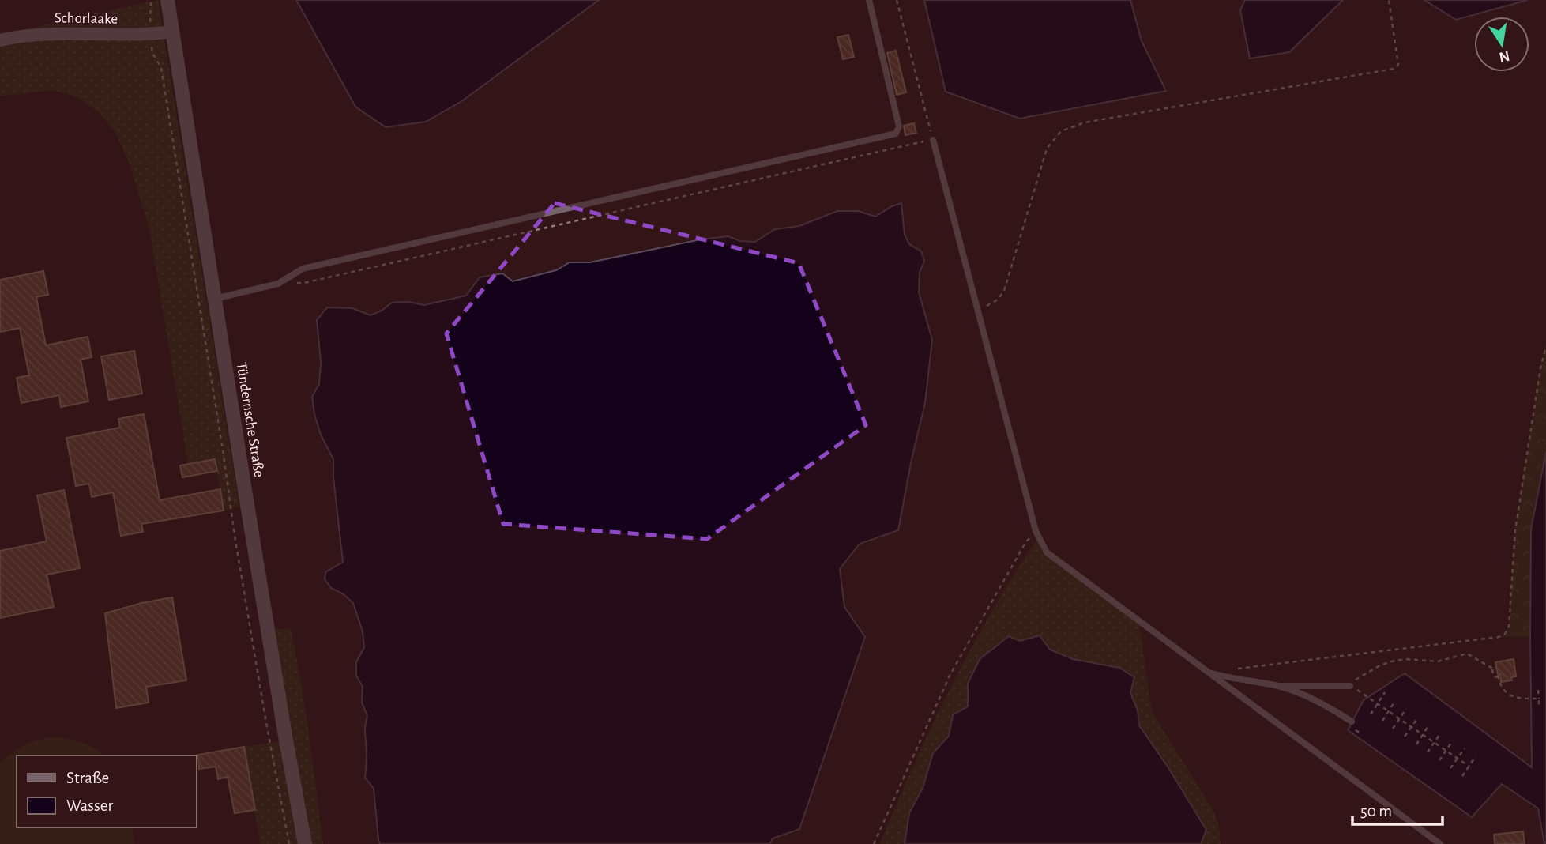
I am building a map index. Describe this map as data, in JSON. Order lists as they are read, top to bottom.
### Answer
{
  "streets": {
    "street": ["Schorlaake", "Tündernsche Straße"]
  },
  "crossings": [
    ["Schorlaake", "Tündernsche Straße"]
  ],
  "legend": ["Straße", "Wasser"],
  "scale_bar": "50 m",
  "north": "bottom"
}
